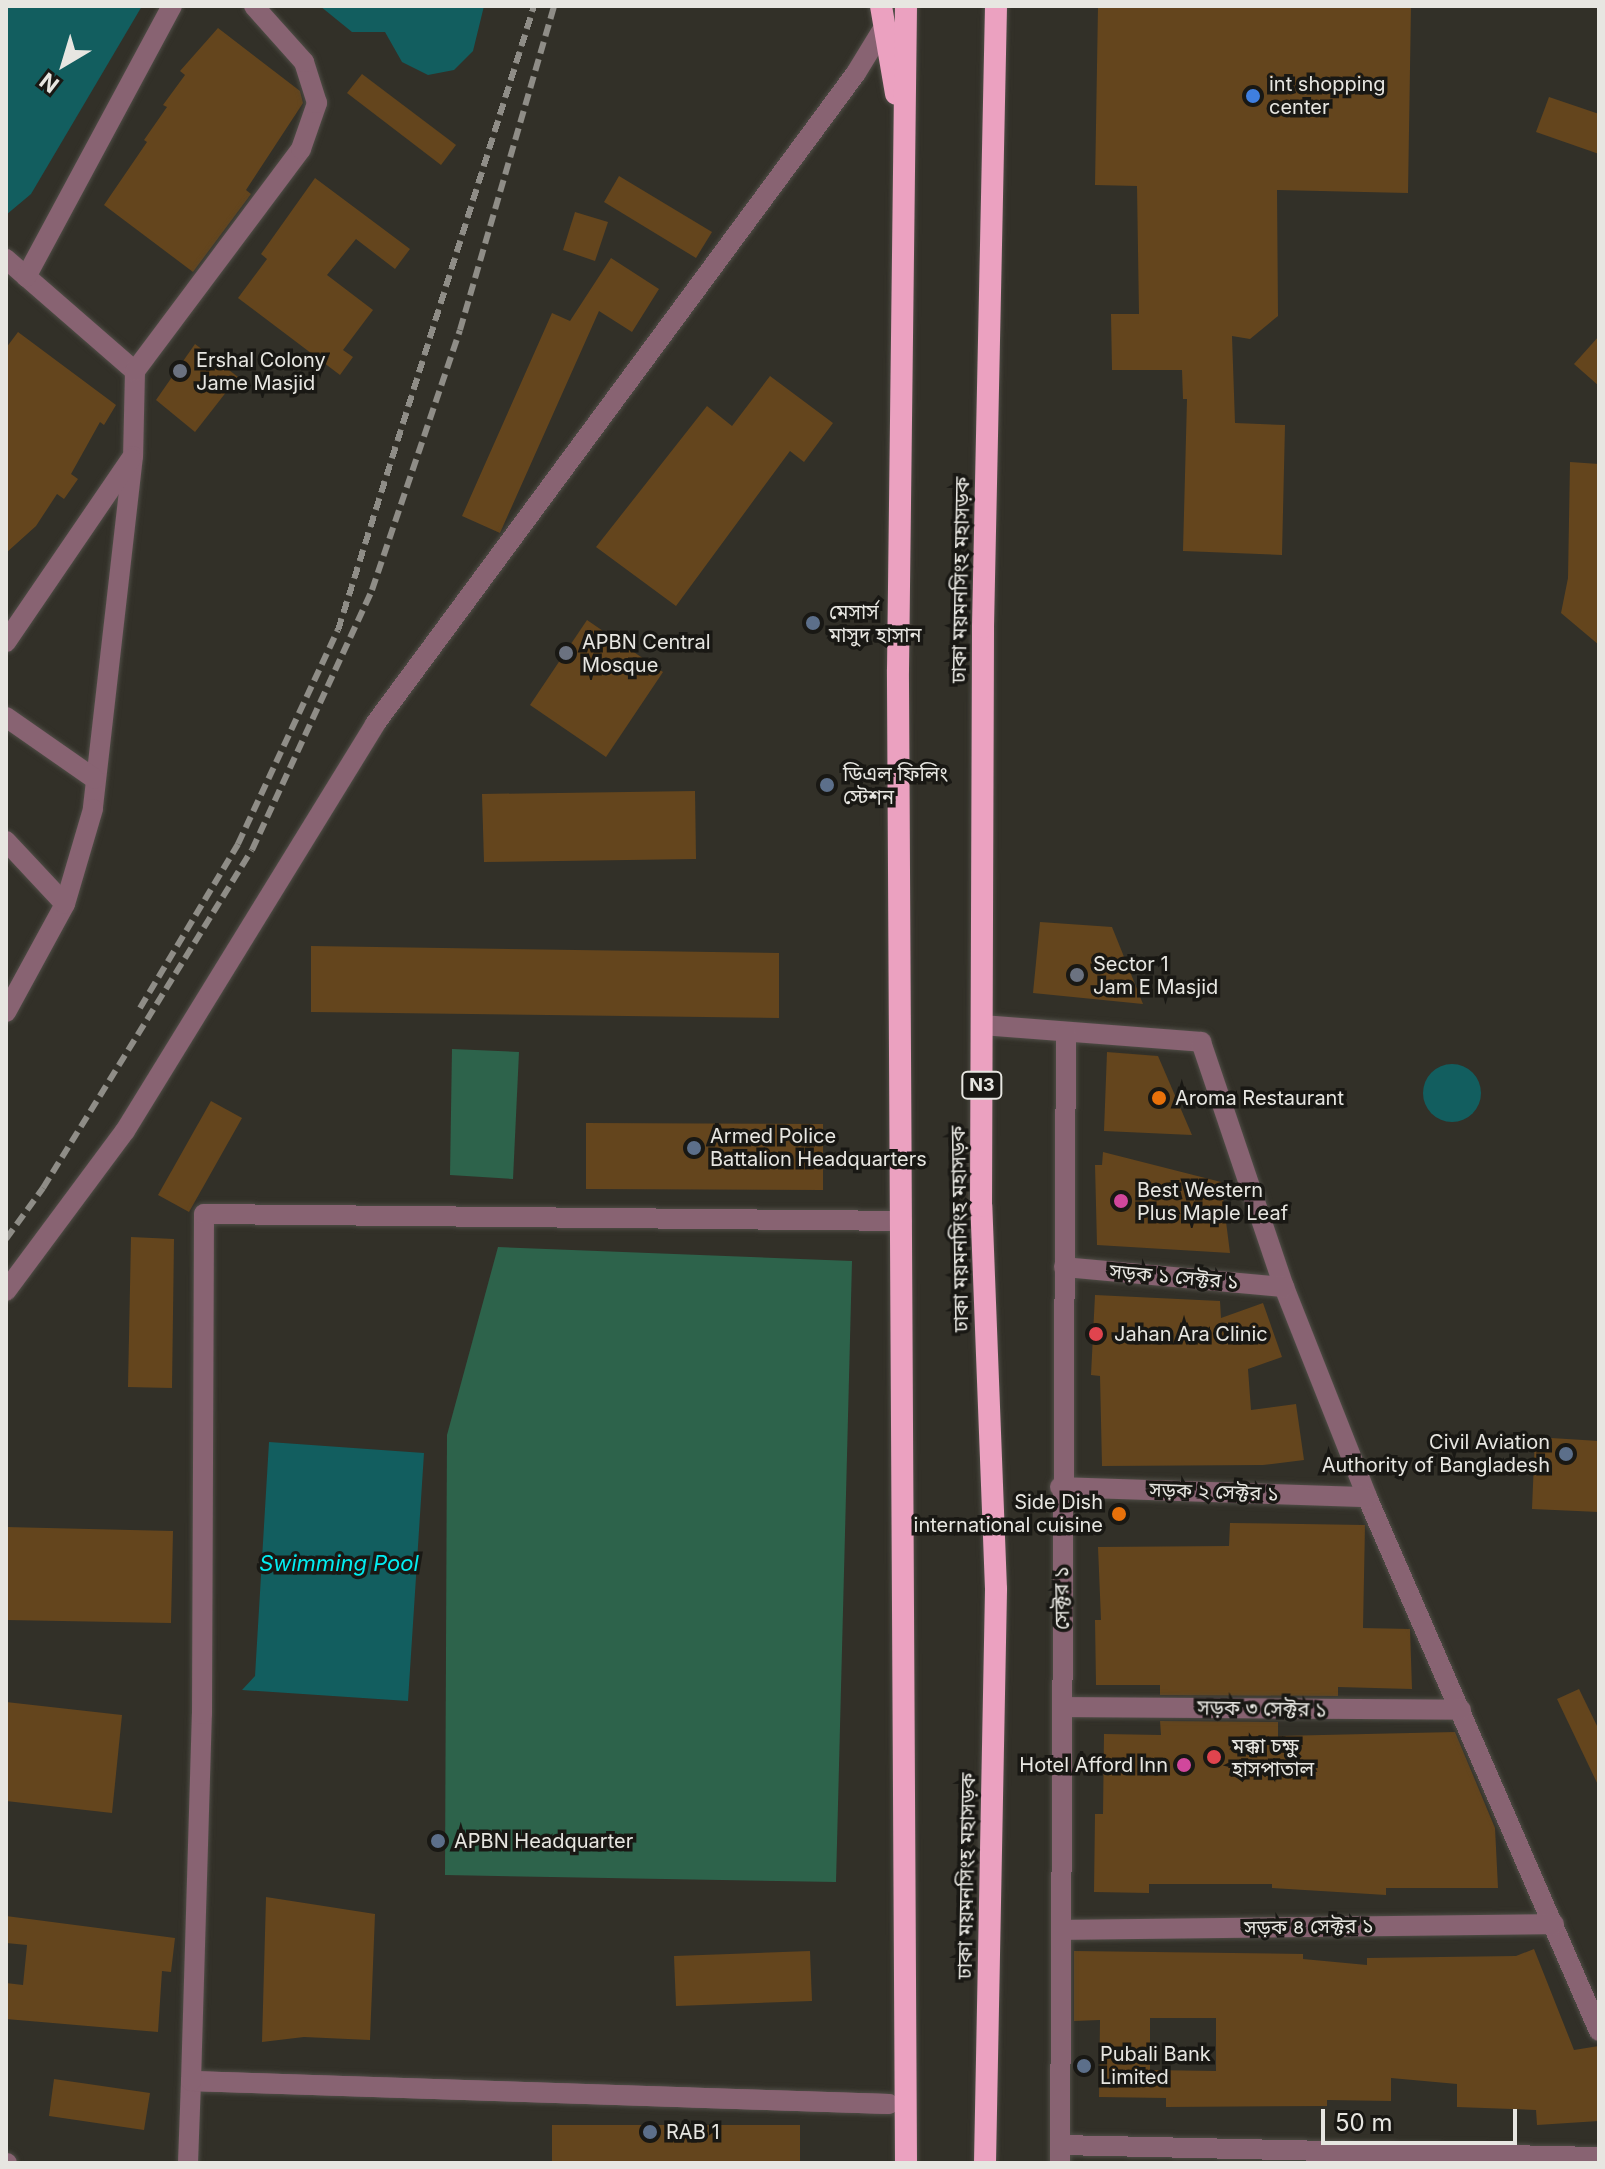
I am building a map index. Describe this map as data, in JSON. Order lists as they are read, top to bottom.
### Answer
{
  "streets": {
    "highway": ["ঢাকা ময়মনসিংহ মহাসড়ক", "N3"],
    "street": [
      "সড়ক ১ সেক্টর ১",
      "সড়ক ২ সেক্টর ১",
      "সেক্টর ১",
      "সড়ক ৩ সেক্টর ১",
      "সড়ক ৪ সেক্টর ১"
    ]
  },
  "crossings": [
    ["সড়ক ১ সেক্টর ১", "সেক্টর ১"],
    ["সড়ক ২ সেক্টর ১", "সেক্টর ১"],
    ["সেক্টর ১", "সড়ক ৩ সেক্টর ১"],
    ["সেক্টর ১", "সড়ক ৪ সেক্টর ১"]
  ],
  "water": ["Swimming Pool"],
  "places": [
    "int shopping center",
    "Ershal Colony Jame Masjid",
    "মেসার্স মাসুদ হাসান",
    "APBN Central Mosque",
    "ডিএল ফিলিং স্টেশন",
    "Sector 1 Jam E Masjid",
    "Aroma Restaurant",
    "Armed Police Battalion Headquarters",
    "Best Western Plus Maple Leaf",
    "Jahan Ara Clinic",
    "Civil Aviation Authority of Bangladesh",
    "Side Dish international cuisine",
    "মক্কা চক্ষু হাসপাতাল",
    "Hotel Afford Inn",
    "APBN Headquarter",
    "Pubali Bank Limited",
    "RAB 1"
  ],
  "scale_bar": "50 m",
  "north": "bottom left"
}
